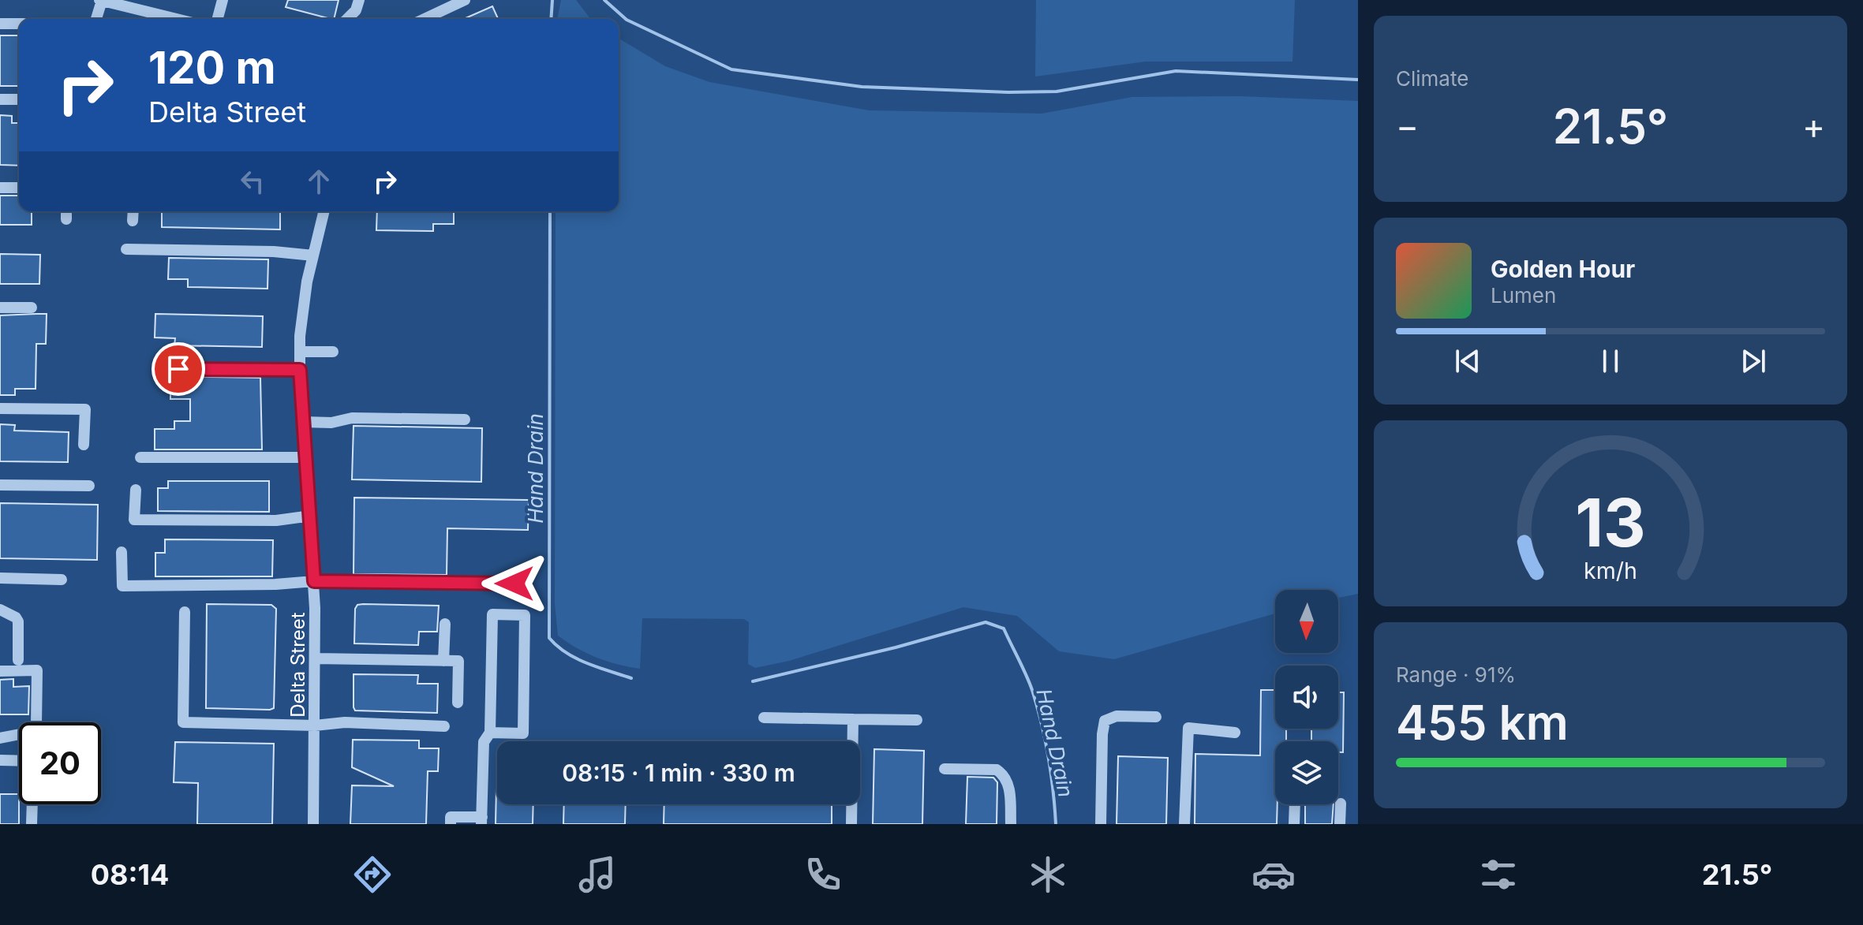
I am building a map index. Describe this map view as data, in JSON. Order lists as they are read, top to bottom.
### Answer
{
  "streets": {
    "street": ["Delta Street"]
  },
  "water": ["Hand Drain"],
  "north": "bottom",
  "page": {
    "tile": [
      "Climate",
      ["Range · 91%", "455 km"]
    ],
    "turn": ["120 m", "Delta Street"],
    "heat": ["−", "21.5°", "+"],
    "song": ["Golden Hour", "Lumen"],
    "limit": "20",
    "trip": "08:15 · 1 min · 330 m",
    "tabs": ["08:14", "21.5°"],
    "gauge": ["13", "km/h"]
  }
}
